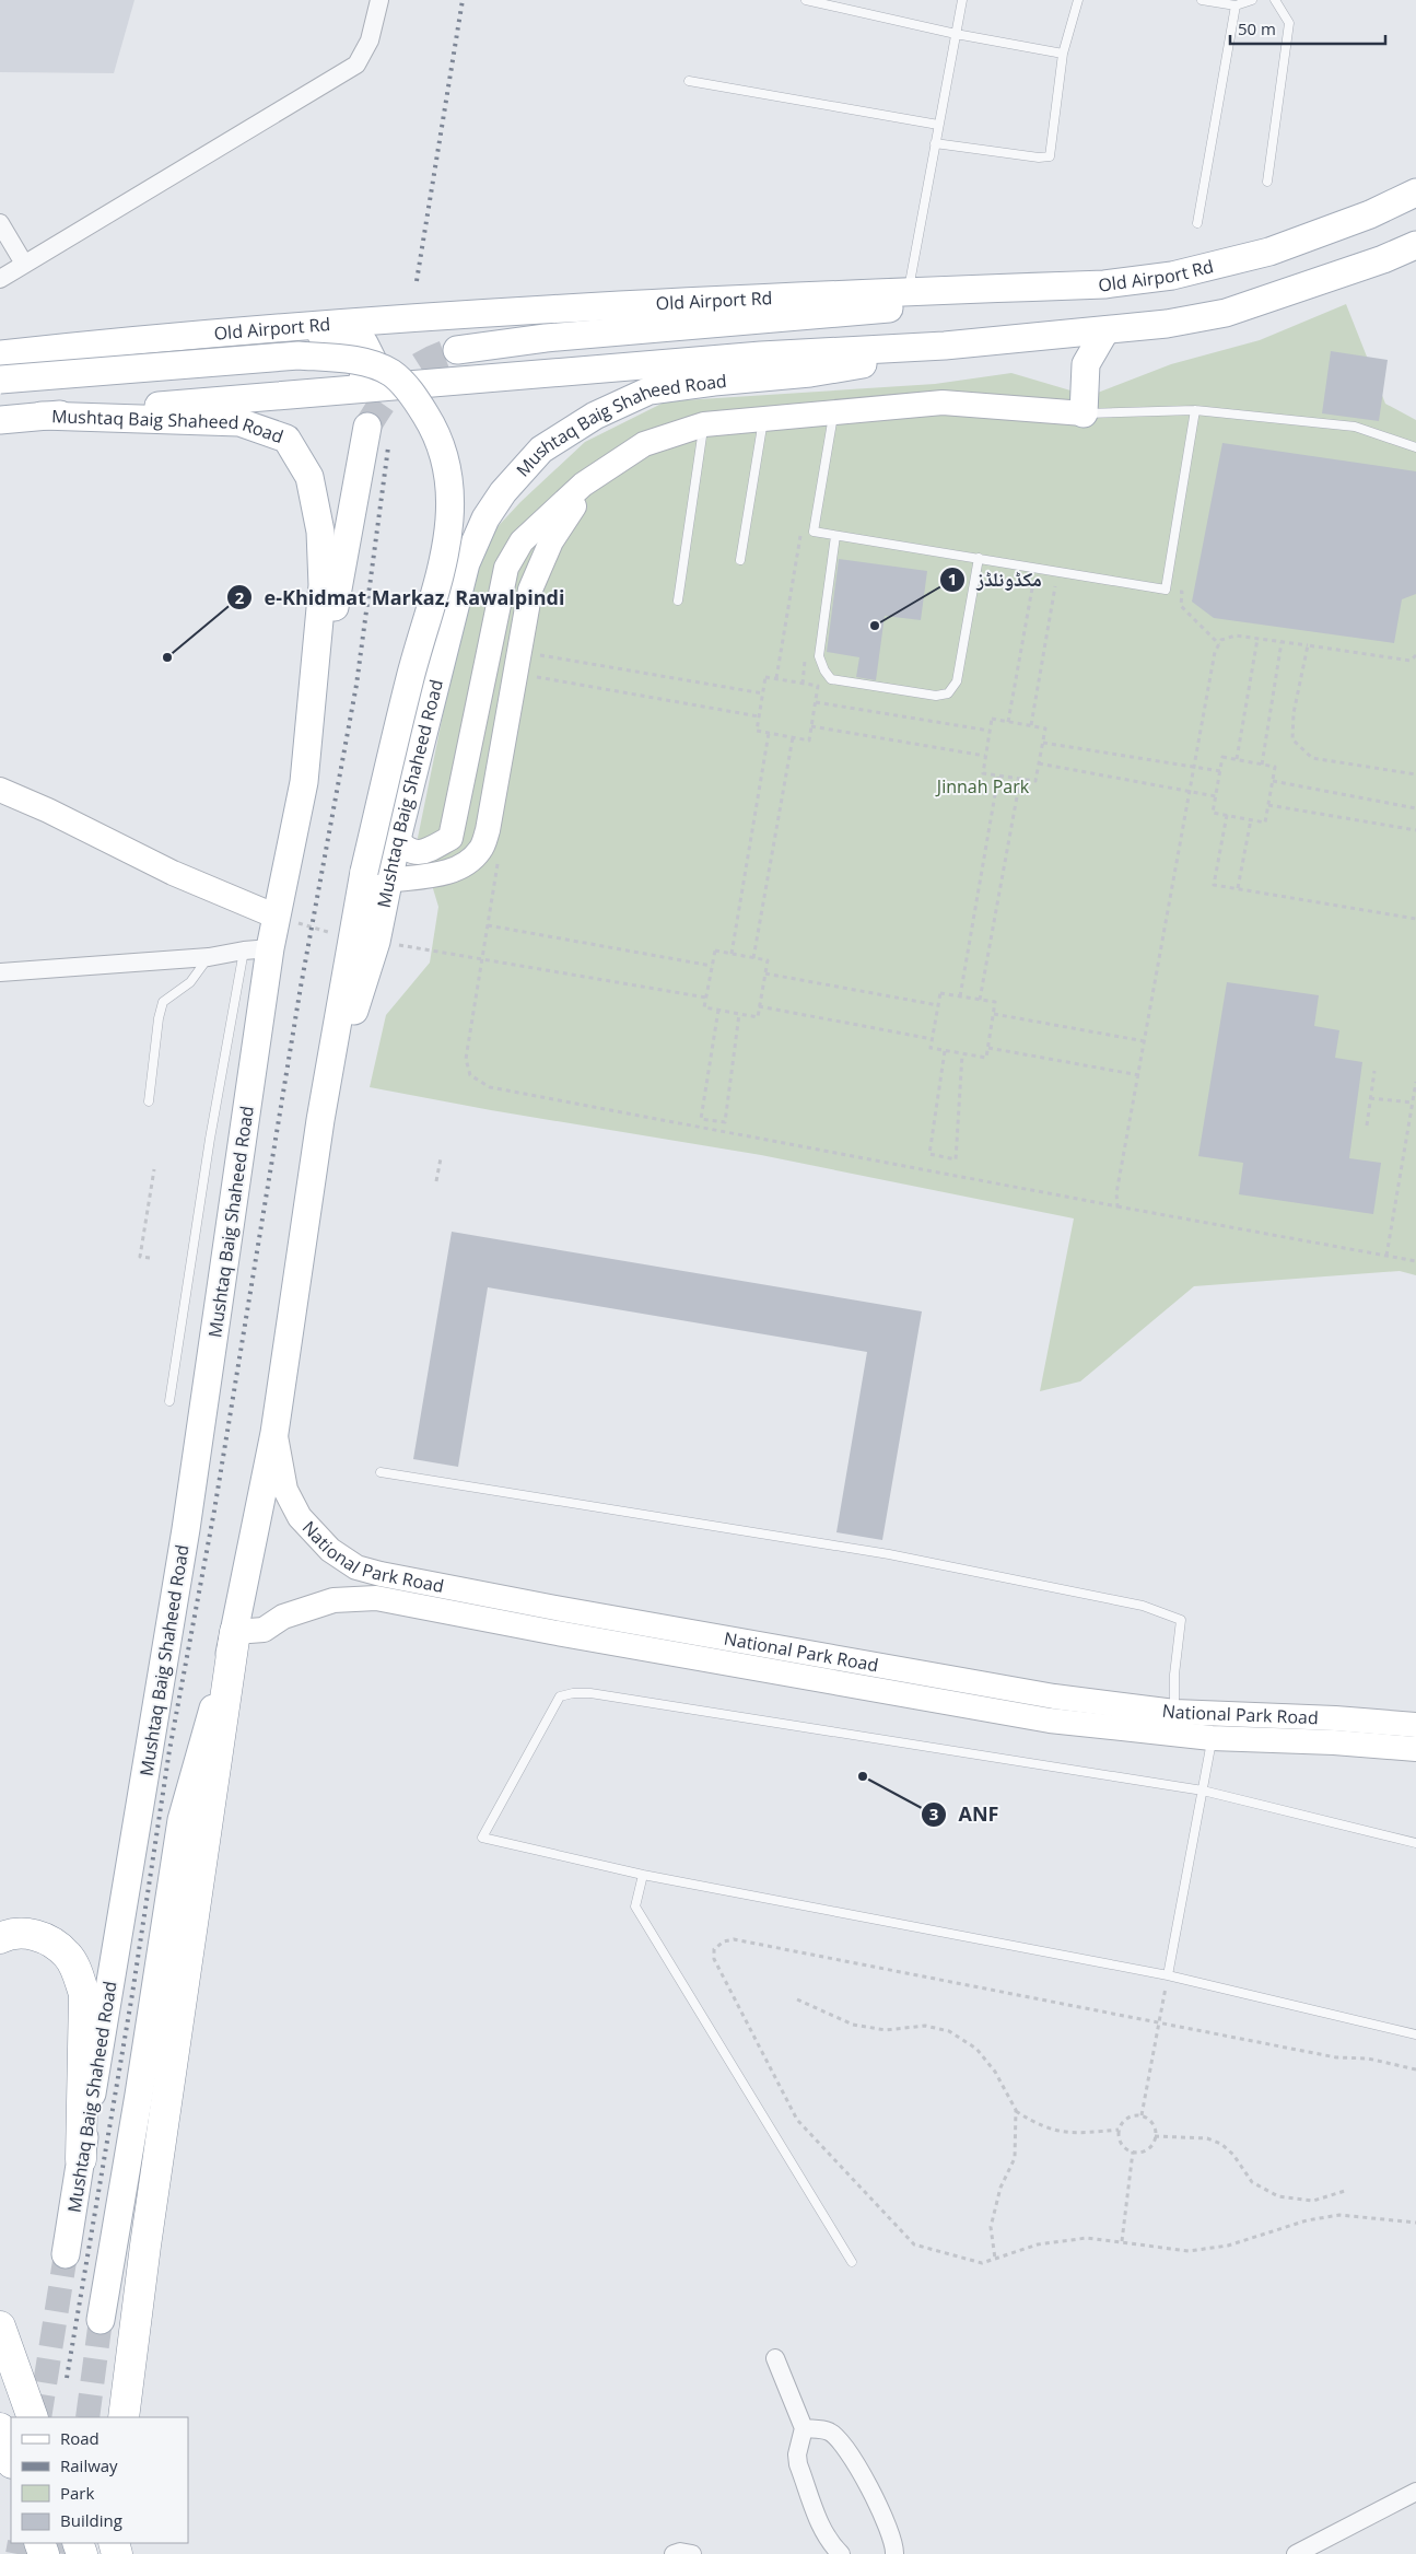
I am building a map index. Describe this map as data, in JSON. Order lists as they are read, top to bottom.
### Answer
{
  "streets": {
    "main road": ["Old Airport Rd", "Mushtaq Baig Shaheed Road"],
    "street": ["National Park Road"]
  },
  "parks": ["Jinnah Park"],
  "places": ["مکڈونلڈز", "e-Khidmat Markaz, Rawalpindi", "ANF"],
  "legend": [
    "Road",
    "Railway",
    "Park",
    "Building"
  ],
  "scale_bar": "50 m"
}
